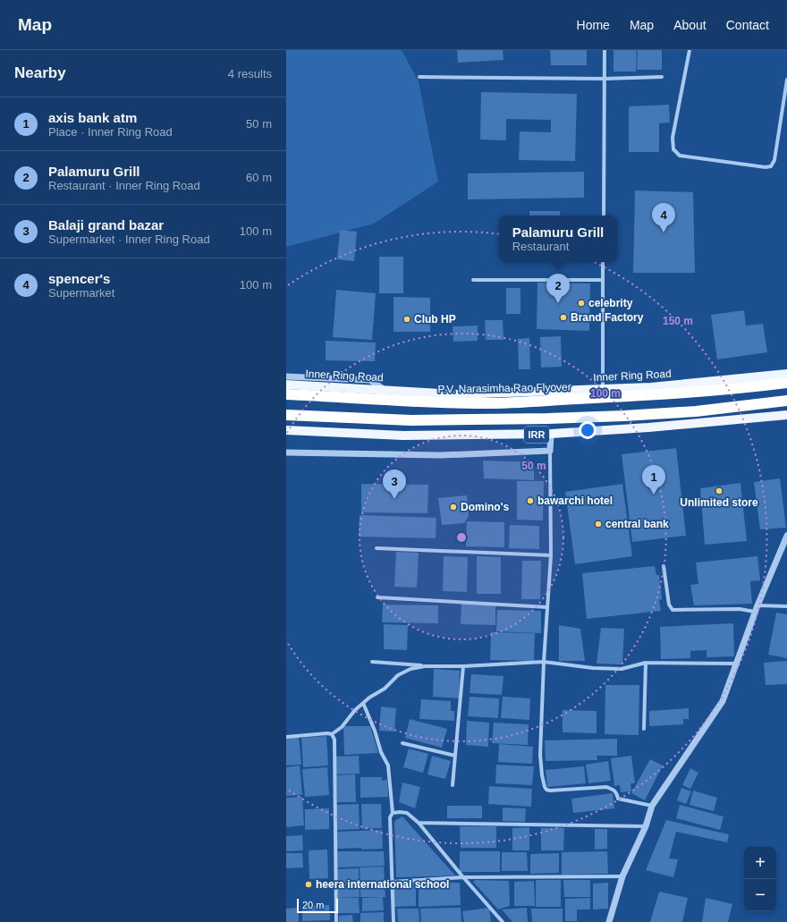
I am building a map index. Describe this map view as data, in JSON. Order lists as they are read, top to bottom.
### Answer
{
  "streets": {
    "highway": ["P.V. Narasimha Rao Flyover"],
    "main road": ["Inner Ring Road", "IRR"]
  },
  "places": [
    "celebrity",
    "Brand Factory",
    "Club HP",
    "Unlimited store",
    "bawarchi hotel",
    "Domino's",
    "central bank",
    "heera international school"
  ],
  "scale_bar": "20 m",
  "page": {
    "header": "Map",
    "nav": [
      "Home",
      "Map",
      "About",
      "Contact"
    ],
    "heading": ["Nearby", "4 results"],
    "list": [
      {
        "mark": "1",
        "name": "axis bank atm",
        "note": "Place · Inner Ring Road",
        "value": "50 m"
      },
      {
        "mark": "2",
        "name": "Palamuru Grill",
        "note": "Restaurant · Inner Ring Road",
        "value": "60 m"
      },
      {
        "mark": "3",
        "name": "Balaji grand bazar",
        "note": "Supermarket · Inner Ring Road",
        "value": "100 m"
      },
      {
        "mark": "4",
        "name": "spencer's",
        "note": "Supermarket",
        "value": "100 m"
      }
    ],
    "pins": [
      "4",
      "2",
      "1",
      "3"
    ],
    "popup": ["Palamuru Grill", "Restaurant"],
    "map_buttons": ["+", "−"],
    "scale": "20 m"
  },
  "rings": ["150 m", "100 m", "50 m"]
}
